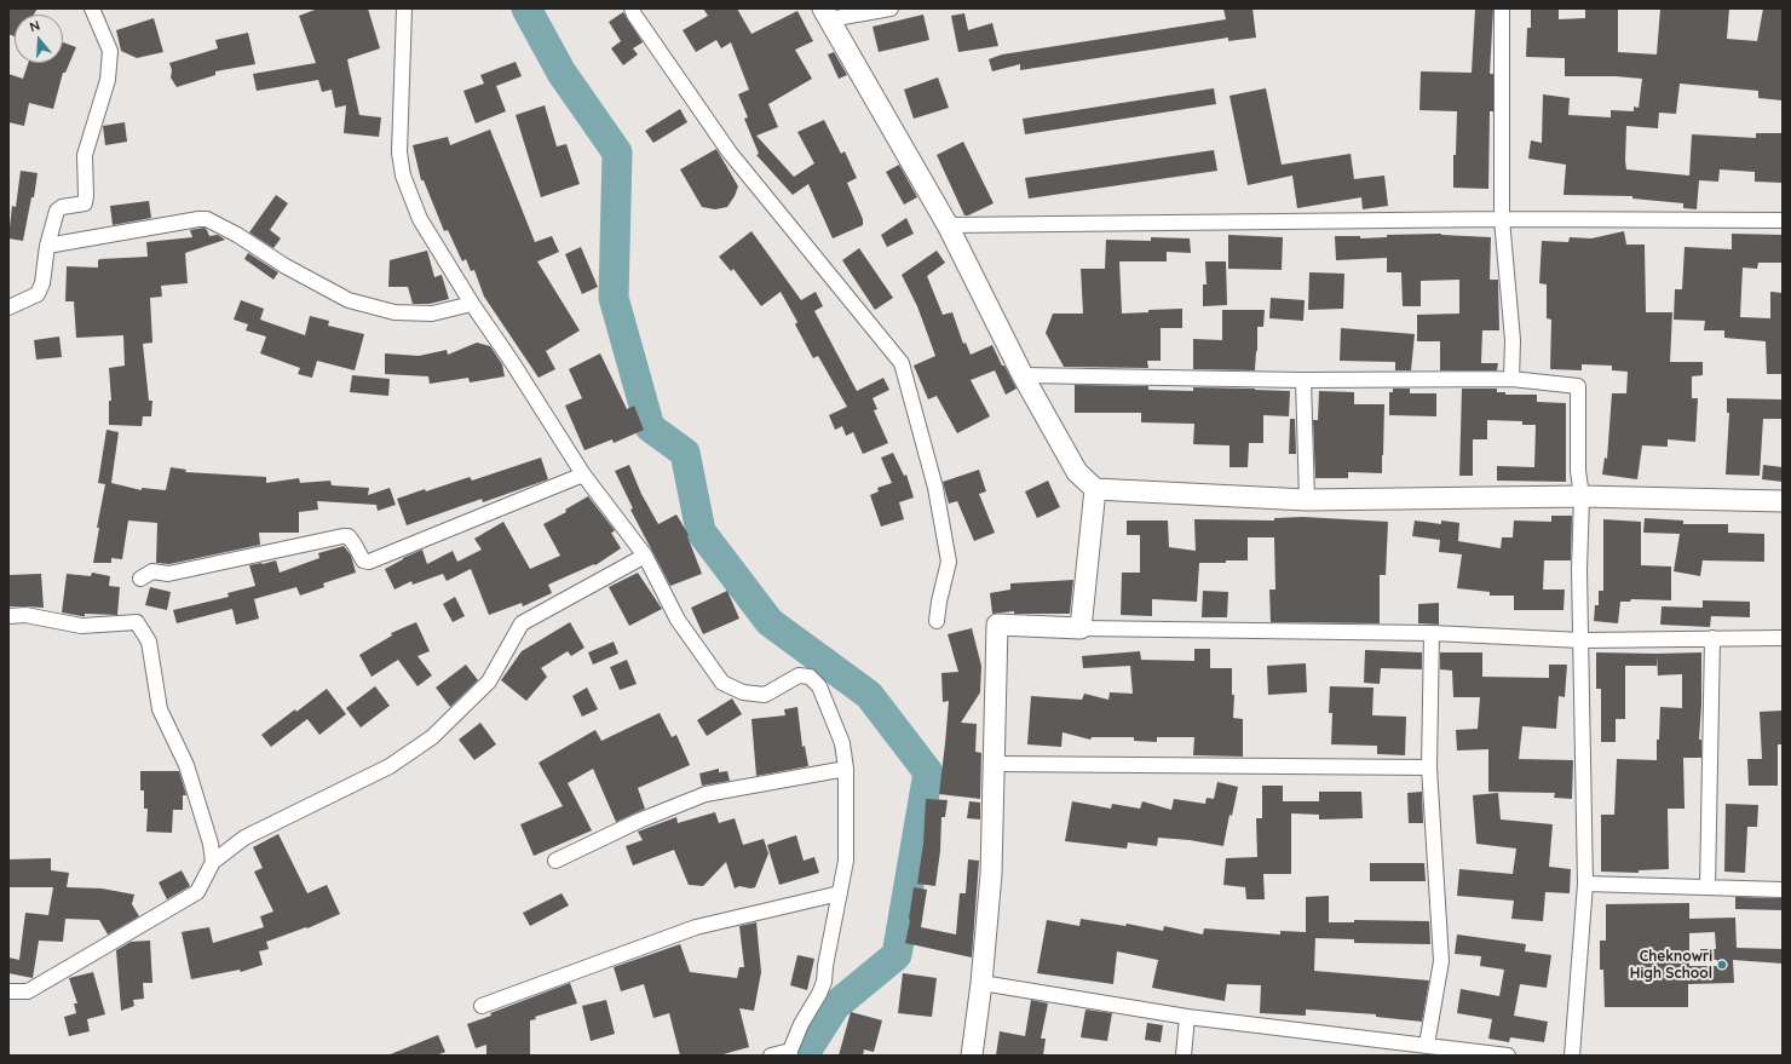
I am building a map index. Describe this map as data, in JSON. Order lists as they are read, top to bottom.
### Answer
{
  "places": ["Cheknowri High School"],
  "north": "top"
}
